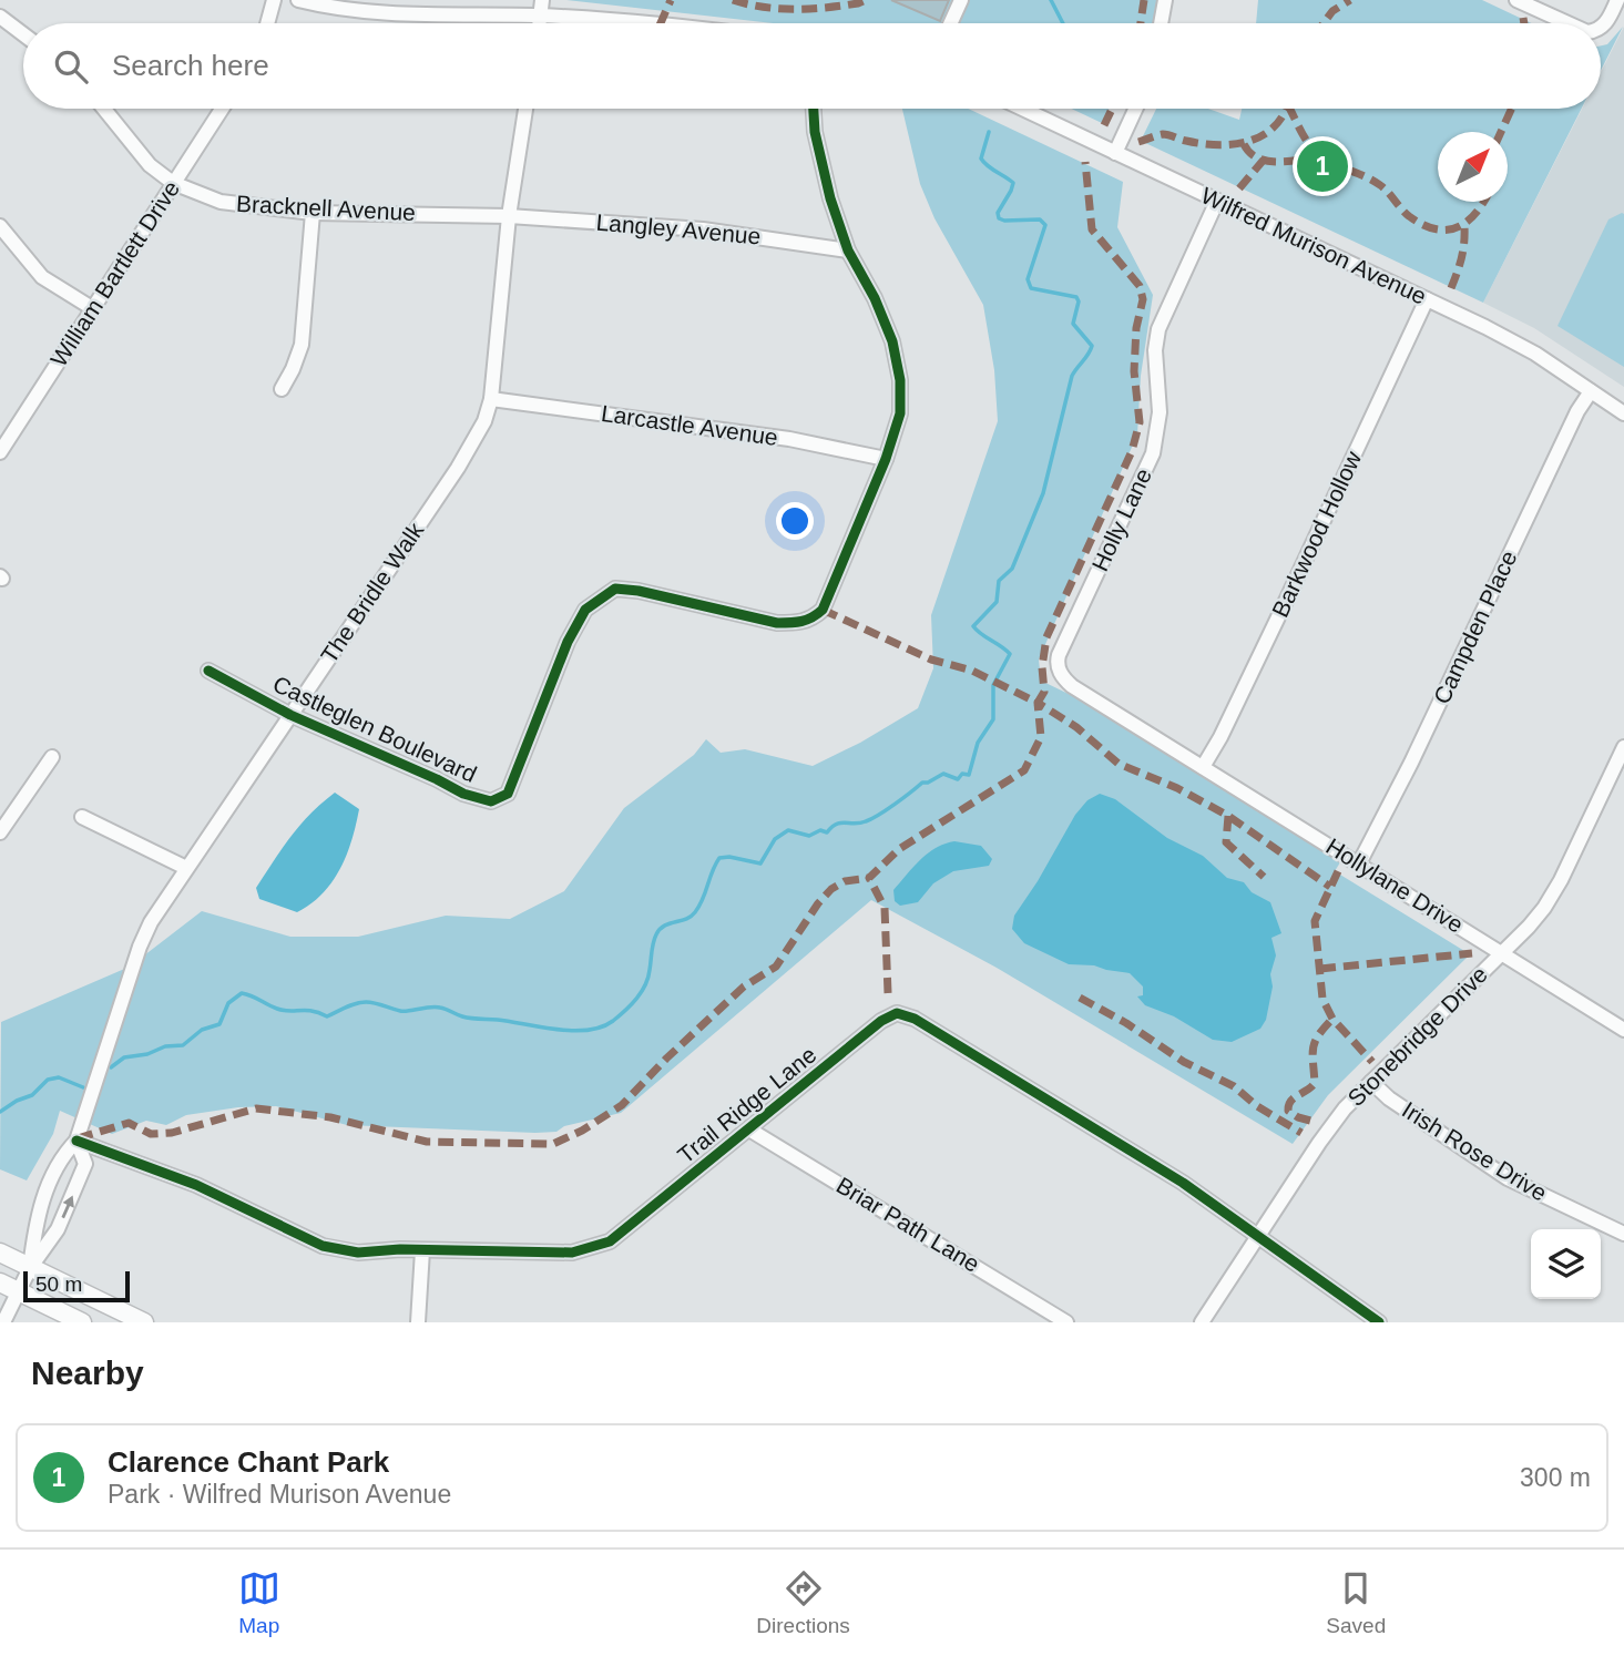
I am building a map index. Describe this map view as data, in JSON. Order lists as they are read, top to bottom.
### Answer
{
  "streets": {
    "street": [
      "Bracknell Avenue",
      "Langley Avenue",
      "Wilfred Murison Avenue",
      "William Bartlett Drive",
      "Larcastle Avenue",
      "Holly Lane",
      "Barkwood Hollow",
      "The Bridle Walk",
      "Campden Place",
      "Castleglen Boulevard",
      "Hollylane Drive",
      "Stonebridge Drive",
      "Trail Ridge Lane",
      "Irish Rose Drive",
      "Briar Path Lane"
    ]
  },
  "crossings": [
    ["Bracknell Avenue", "Langley Avenue"],
    ["Bracknell Avenue", "William Bartlett Drive"],
    ["Bracknell Avenue", "The Bridle Walk"],
    ["Langley Avenue", "The Bridle Walk"],
    ["Langley Avenue", "Castleglen Boulevard"],
    ["Wilfred Murison Avenue", "Holly Lane"],
    ["Wilfred Murison Avenue", "Barkwood Hollow"],
    ["Wilfred Murison Avenue", "Campden Place"],
    ["Larcastle Avenue", "The Bridle Walk"],
    ["Larcastle Avenue", "Castleglen Boulevard"],
    ["Holly Lane", "Barkwood Hollow"],
    ["Holly Lane", "Hollylane Drive"],
    ["Barkwood Hollow", "Hollylane Drive"],
    ["The Bridle Walk", "Castleglen Boulevard"],
    ["The Bridle Walk", "Trail Ridge Lane"],
    ["Campden Place", "Hollylane Drive"],
    ["Hollylane Drive", "Stonebridge Drive"],
    ["Stonebridge Drive", "Trail Ridge Lane"],
    ["Stonebridge Drive", "Irish Rose Drive"],
    ["Trail Ridge Lane", "Briar Path Lane"]
  ],
  "scale_bar": "50 m",
  "north": "top right",
  "page": {
    "search": "Search here",
    "pins": "1",
    "scale": "50 m",
    "heading": "Nearby",
    "list": [
      {
        "mark": "1",
        "name": "Clarence Chant Park",
        "note": "Park · Wilfred Murison Avenue",
        "value": "300 m"
      }
    ],
    "nav": ["Map", "Directions", "Saved"]
  }
}
